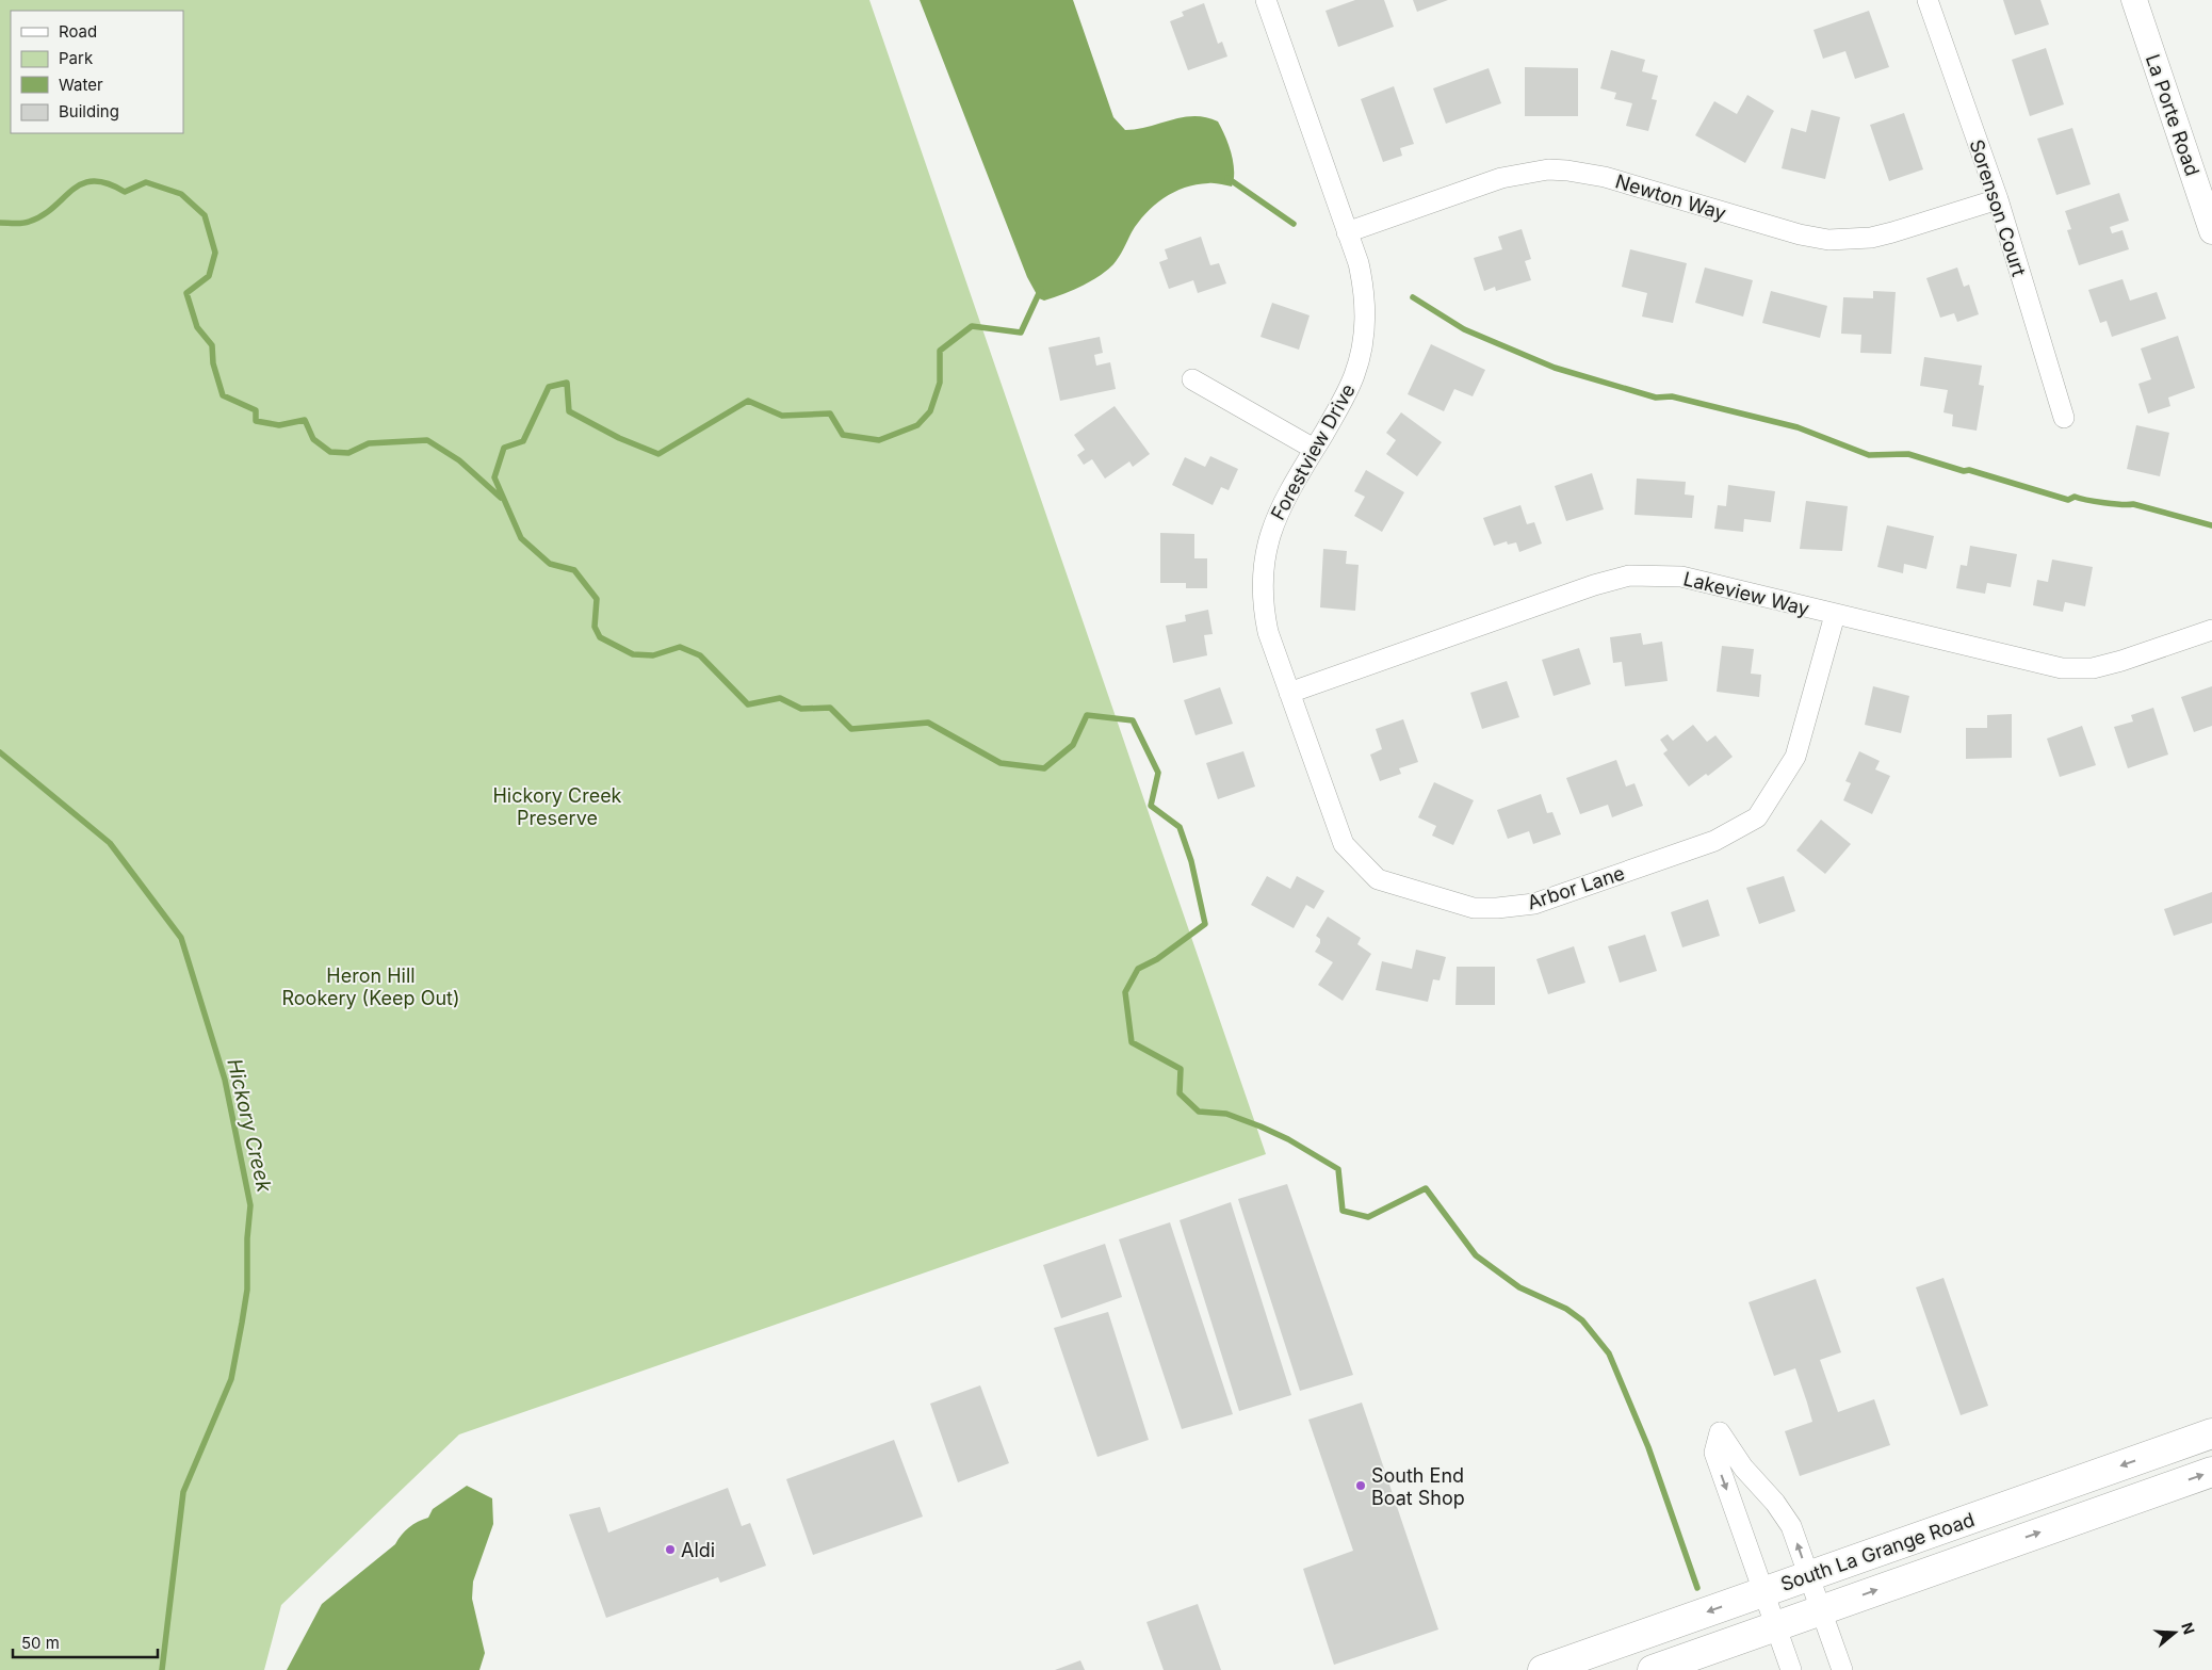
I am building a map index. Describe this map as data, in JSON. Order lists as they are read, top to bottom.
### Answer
{
  "streets": {
    "main road": ["South La Grange Road"],
    "street": [
      "La Porte Road",
      "Newton Way",
      "Sorenson Court",
      "Forestview Drive",
      "Lakeview Way",
      "Arbor Lane"
    ]
  },
  "crossings": [
    ["Newton Way", "Sorenson Court"],
    ["Newton Way", "Forestview Drive"],
    ["Forestview Drive", "Lakeview Way"],
    ["Forestview Drive", "Arbor Lane"],
    ["Lakeview Way", "Arbor Lane"]
  ],
  "water": ["Hickory Creek"],
  "parks": ["Hickory Creek Preserve", "Heron Hill Rookery (Keep Out)"],
  "places": ["South End Boat Shop", "Aldi"],
  "legend": [
    "Road",
    "Park",
    "Water",
    "Building"
  ],
  "scale_bar": "50 m",
  "north": "right"
}
